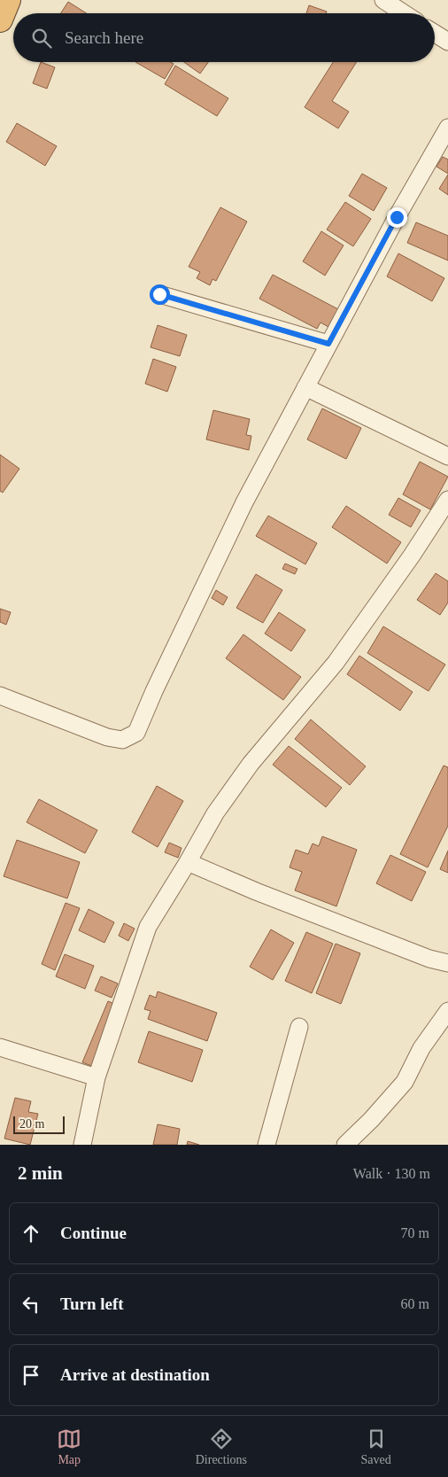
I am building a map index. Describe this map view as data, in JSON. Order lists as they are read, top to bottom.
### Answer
{
  "scale_bar": "20 m",
  "page": {
    "search": "Search here",
    "scale": "20 m",
    "heading": ["2 min", "Walk · 130 m"],
    "list": [
      ["Continue", "70 m"],
      ["Turn left", "60 m"],
      "Arrive at destination"
    ],
    "nav": ["Map", "Directions", "Saved"]
  }
}
